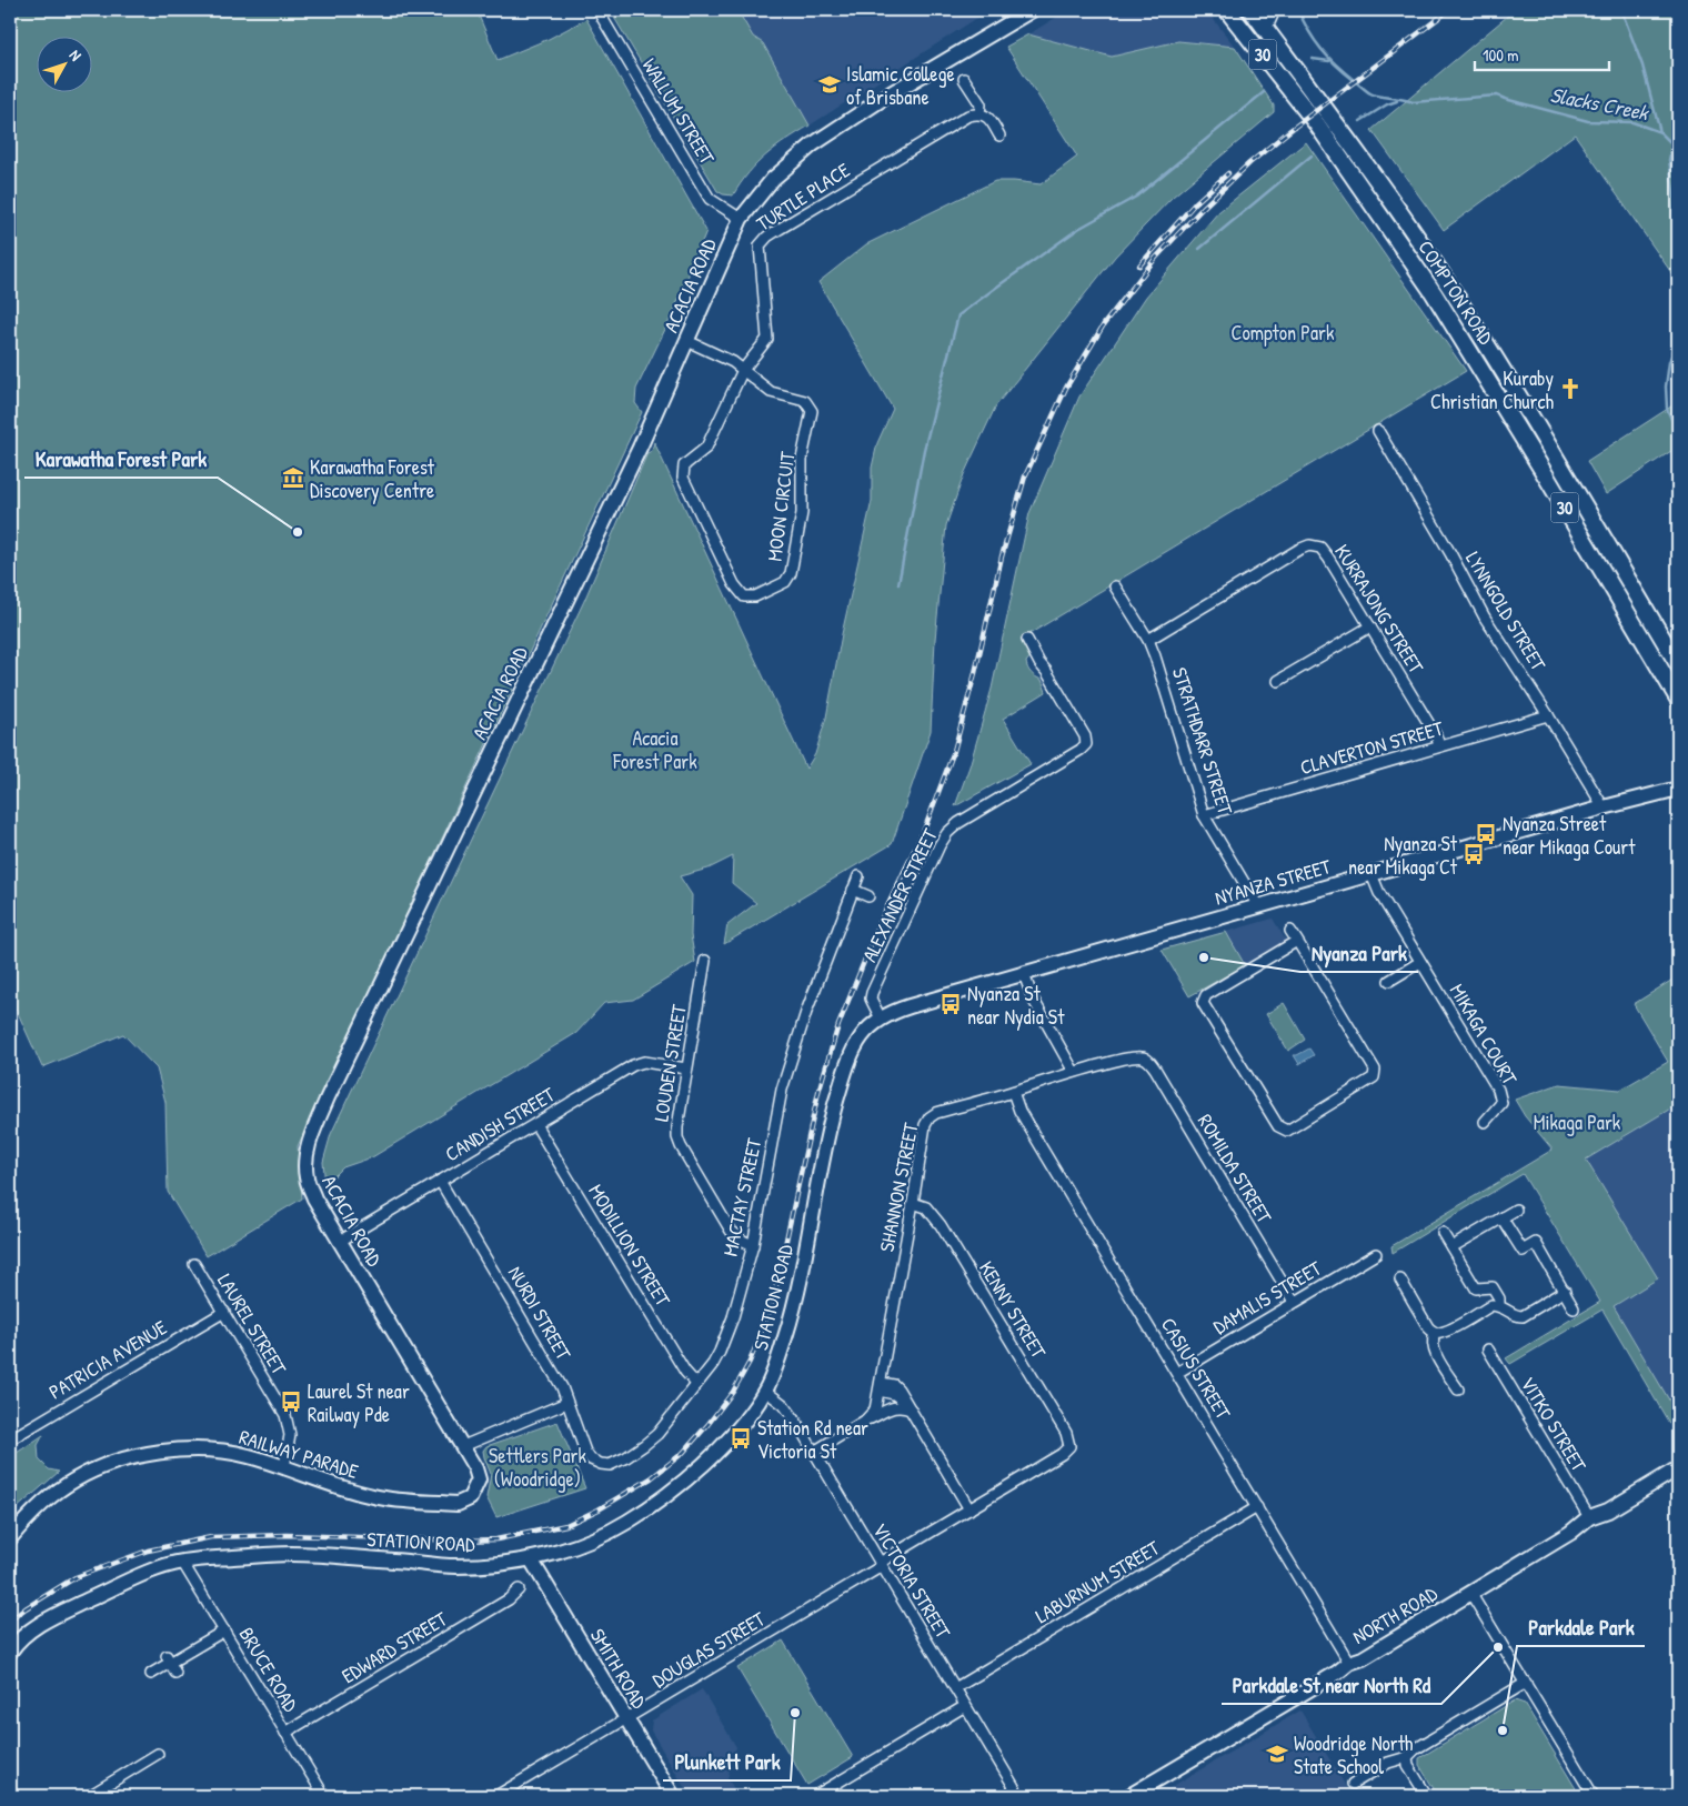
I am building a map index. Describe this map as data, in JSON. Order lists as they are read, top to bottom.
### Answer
{
  "streets": {
    "main road": ["30", "COMPTON ROAD"],
    "street": [
      "WALLUM STREET",
      "TURTLE PLACE",
      "ACACIA ROAD",
      "MOON CIRCUIT",
      "KURRAJONG STREET",
      "LYNNGOLD STREET",
      "STRATHDARR STREET",
      "CLAVERTON STREET",
      "NYANZA STREET",
      "ALEXANDER STREET",
      "MIKAGA COURT",
      "LOUDEN STREET",
      "CANDISH STREET",
      "ROMILDA STREET",
      "SHANNON STREET",
      "MACTAY STREET",
      "MODILLION STREET",
      "STATION ROAD",
      "DAMALIS STREET",
      "KENNY STREET",
      "NURDI STREET",
      "LAUREL STREET",
      "PATRICIA AVENUE",
      "CASIUS STREET",
      "VITKO STREET",
      "RAILWAY PARADE",
      "VICTORIA STREET",
      "LABURNUM STREET",
      "NORTH ROAD",
      "EDWARD STREET",
      "DOUGLAS STREET",
      "SMITH ROAD",
      "BRUCE ROAD"
    ]
  },
  "crossings": [
    ["WALLUM STREET", "ACACIA ROAD"],
    ["TURTLE PLACE", "MOON CIRCUIT"],
    ["ACACIA ROAD", "MOON CIRCUIT"],
    ["ACACIA ROAD", "CANDISH STREET"],
    ["ACACIA ROAD", "RAILWAY PARADE"],
    ["KURRAJONG STREET", "STRATHDARR STREET"],
    ["KURRAJONG STREET", "CLAVERTON STREET"],
    ["LYNNGOLD STREET", "CLAVERTON STREET"],
    ["LYNNGOLD STREET", "NYANZA STREET"],
    ["STRATHDARR STREET", "CLAVERTON STREET"],
    ["STRATHDARR STREET", "NYANZA STREET"],
    ["NYANZA STREET", "ALEXANDER STREET"],
    ["NYANZA STREET", "MIKAGA COURT"],
    ["NYANZA STREET", "STATION ROAD"],
    ["ALEXANDER STREET", "STATION ROAD"],
    ["LOUDEN STREET", "CANDISH STREET"],
    ["LOUDEN STREET", "MACTAY STREET"],
    ["CANDISH STREET", "MODILLION STREET"],
    ["CANDISH STREET", "NURDI STREET"],
    ["ROMILDA STREET", "SHANNON STREET"],
    ["ROMILDA STREET", "DAMALIS STREET"],
    ["SHANNON STREET", "KENNY STREET"],
    ["SHANNON STREET", "CASIUS STREET"],
    ["SHANNON STREET", "VICTORIA STREET"],
    ["MACTAY STREET", "MODILLION STREET"],
    ["MACTAY STREET", "NURDI STREET"],
    ["STATION ROAD", "VICTORIA STREET"],
    ["STATION ROAD", "SMITH ROAD"],
    ["STATION ROAD", "BRUCE ROAD"],
    ["DAMALIS STREET", "CASIUS STREET"],
    ["KENNY STREET", "DOUGLAS STREET"],
    ["LAUREL STREET", "PATRICIA AVENUE"],
    ["LAUREL STREET", "RAILWAY PARADE"],
    ["CASIUS STREET", "LABURNUM STREET"],
    ["CASIUS STREET", "NORTH ROAD"],
    ["VITKO STREET", "NORTH ROAD"],
    ["VICTORIA STREET", "LABURNUM STREET"],
    ["VICTORIA STREET", "DOUGLAS STREET"],
    ["EDWARD STREET", "BRUCE ROAD"],
    ["DOUGLAS STREET", "SMITH ROAD"]
  ],
  "water": ["Slacks Creek"],
  "parks": [
    "Compton Park",
    "Acacia Forest Park",
    "Mikaga Park",
    "Settlers Park (Woodridge)"
  ],
  "places": {
    "school or university": ["Islamic College of Brisbane", "Woodridge North State School"],
    "church": ["Kuraby Christian Church"],
    "museum": ["Karawatha Forest Discovery Centre"],
    "other": [
      "Karawatha Forest Park",
      "Nyanza Park",
      "Parkdale St near North Rd",
      "Plunkett Park",
      "Parkdale Park"
    ],
    "bus stop": [
      "Nyanza Street near Mikaga Court",
      "Nyanza St near Mikaga Ct",
      "Nyanza St near Nydia St",
      "Laurel St near Railway Pde",
      "Station Rd near Victoria St"
    ]
  },
  "scale_bar": "100 m",
  "north": "top right"
}
